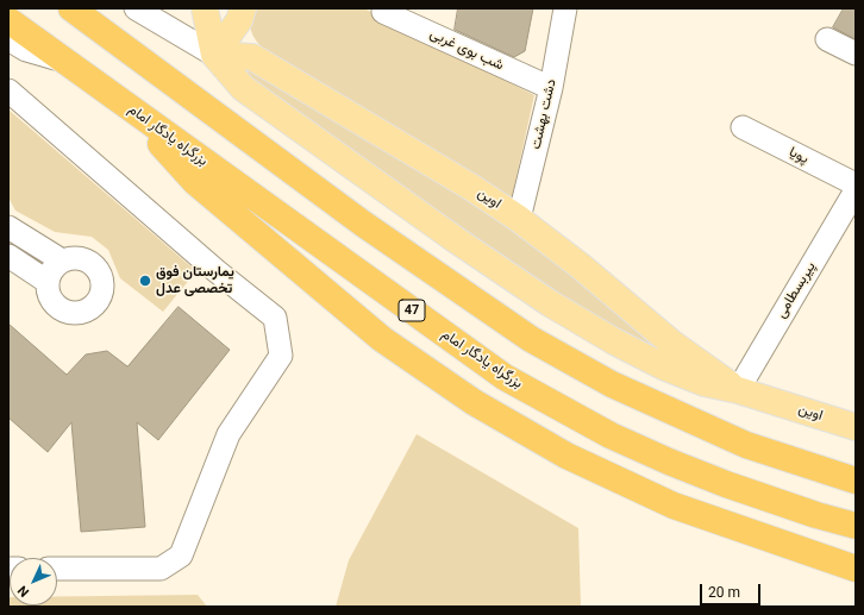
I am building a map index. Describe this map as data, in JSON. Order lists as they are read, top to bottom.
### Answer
{
  "streets": {
    "highway": ["بزرگراه یادگار امام", "47"],
    "main road": ["اوین"],
    "street": [
      "شب بوی غربی",
      "دشت بهشت",
      "پویا",
      "پیربسطامی"
    ]
  },
  "crossings": [
    ["شب بوی غربی", "دشت بهشت"],
    ["دشت بهشت", "اوین"],
    ["اوین", "پیربسطامی"]
  ],
  "places": ["یمارستان فوق تخصصی عدل"],
  "scale_bar": "20 m",
  "north": "bottom left"
}
